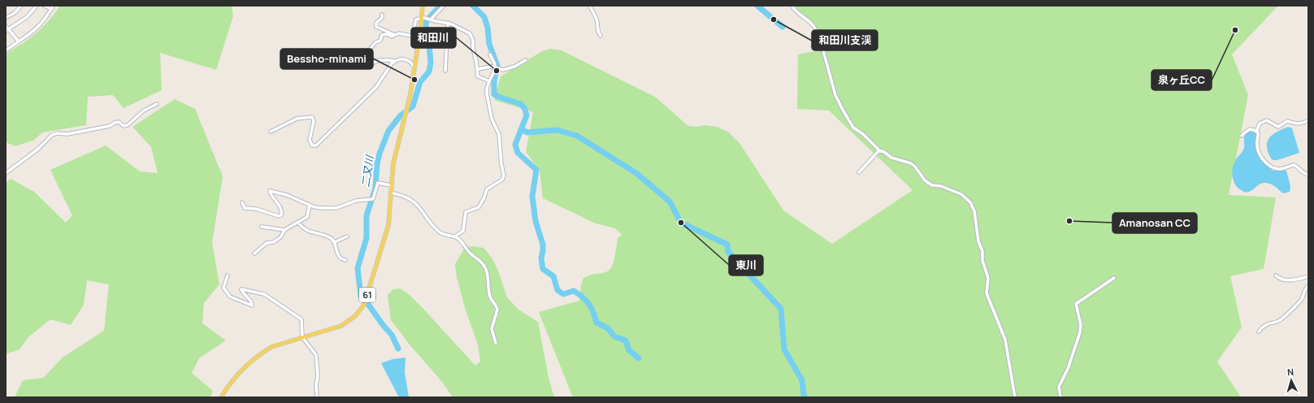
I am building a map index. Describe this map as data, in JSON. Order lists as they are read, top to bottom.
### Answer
{
  "streets": {
    "main road": ["61"]
  },
  "water": ["二又川"],
  "places": [
    "和田川支渓",
    "泉ヶ丘CC",
    "和田川",
    "Bessho-minami",
    "Amanosan CC",
    "東川"
  ],
  "north": "top"
}
